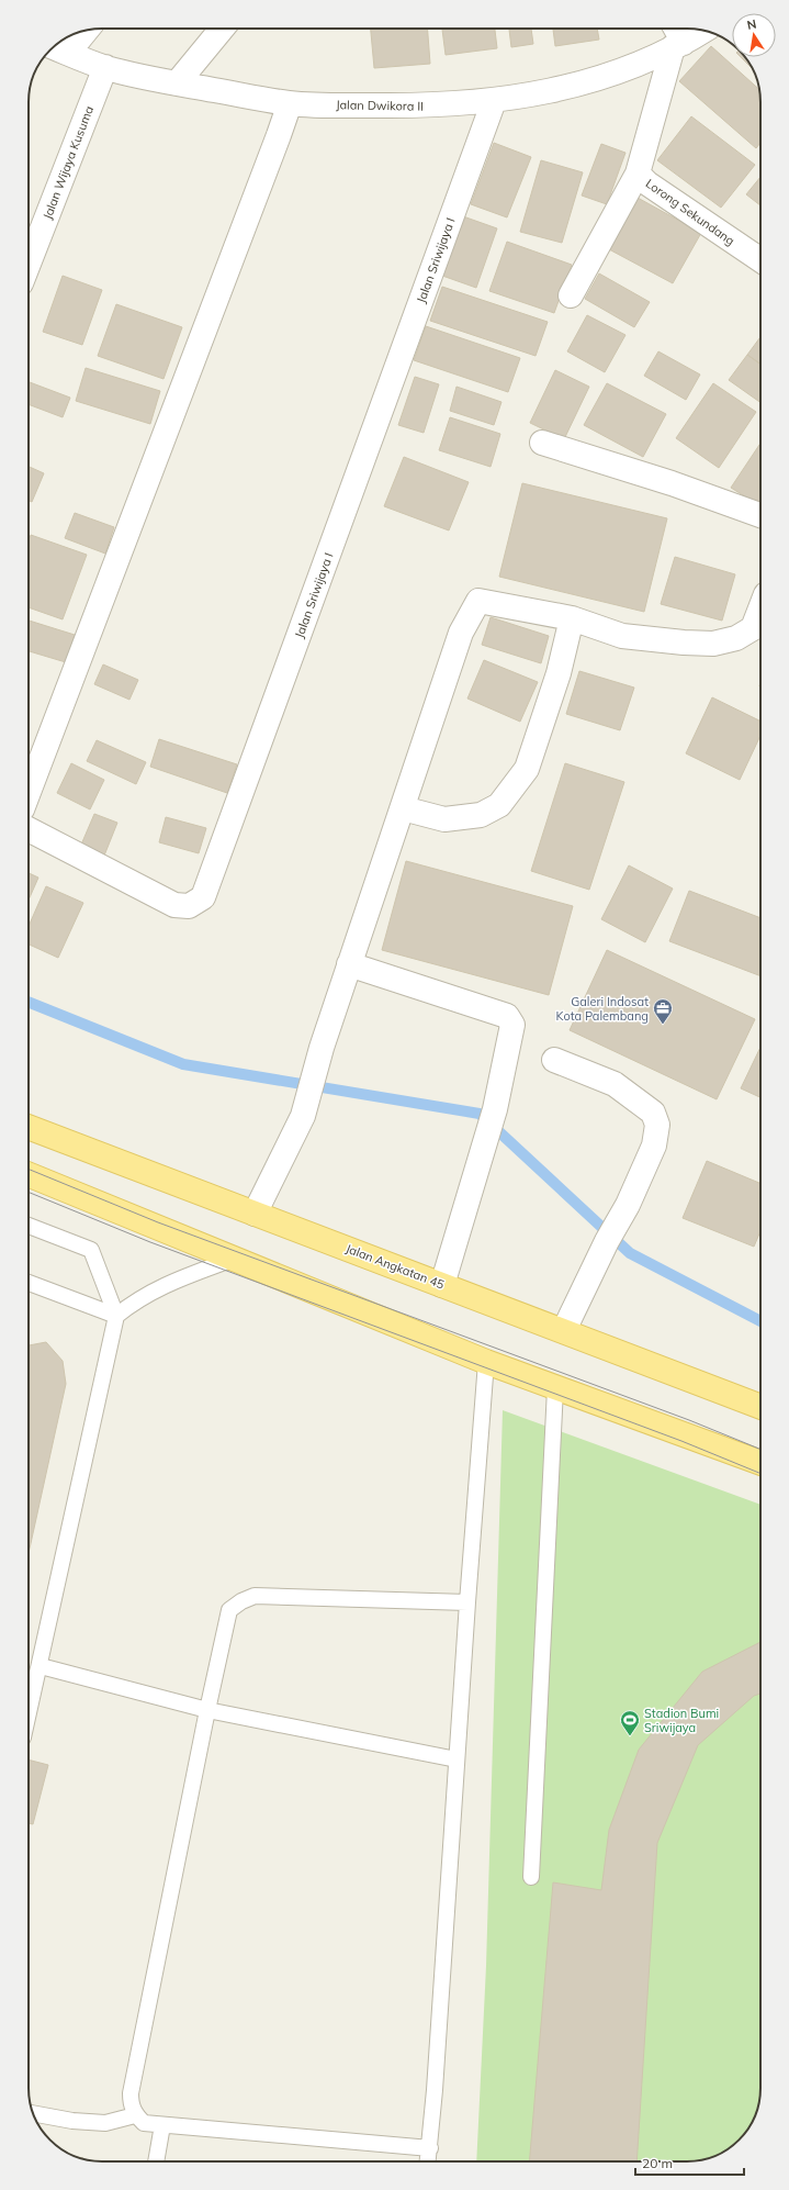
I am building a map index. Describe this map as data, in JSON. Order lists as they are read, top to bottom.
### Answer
{
  "streets": {
    "main road": ["Jalan Angkatan 45"],
    "street": [
      "Jalan Dwikora II",
      "Jalan Wijaya Kusuma",
      "Lorong Sekundang",
      "Jalan Sriwijaya I"
    ]
  },
  "crossings": [
    ["Jalan Dwikora II", "Jalan Wijaya Kusuma"],
    ["Jalan Dwikora II", "Lorong Sekundang"],
    ["Jalan Dwikora II", "Jalan Sriwijaya I"]
  ],
  "places": {
    "office": ["Galeri Indosat Kota Palembang"],
    "sports": ["Stadion Bumi Sriwijaya"]
  },
  "scale_bar": "20 m",
  "north": "top"
}
